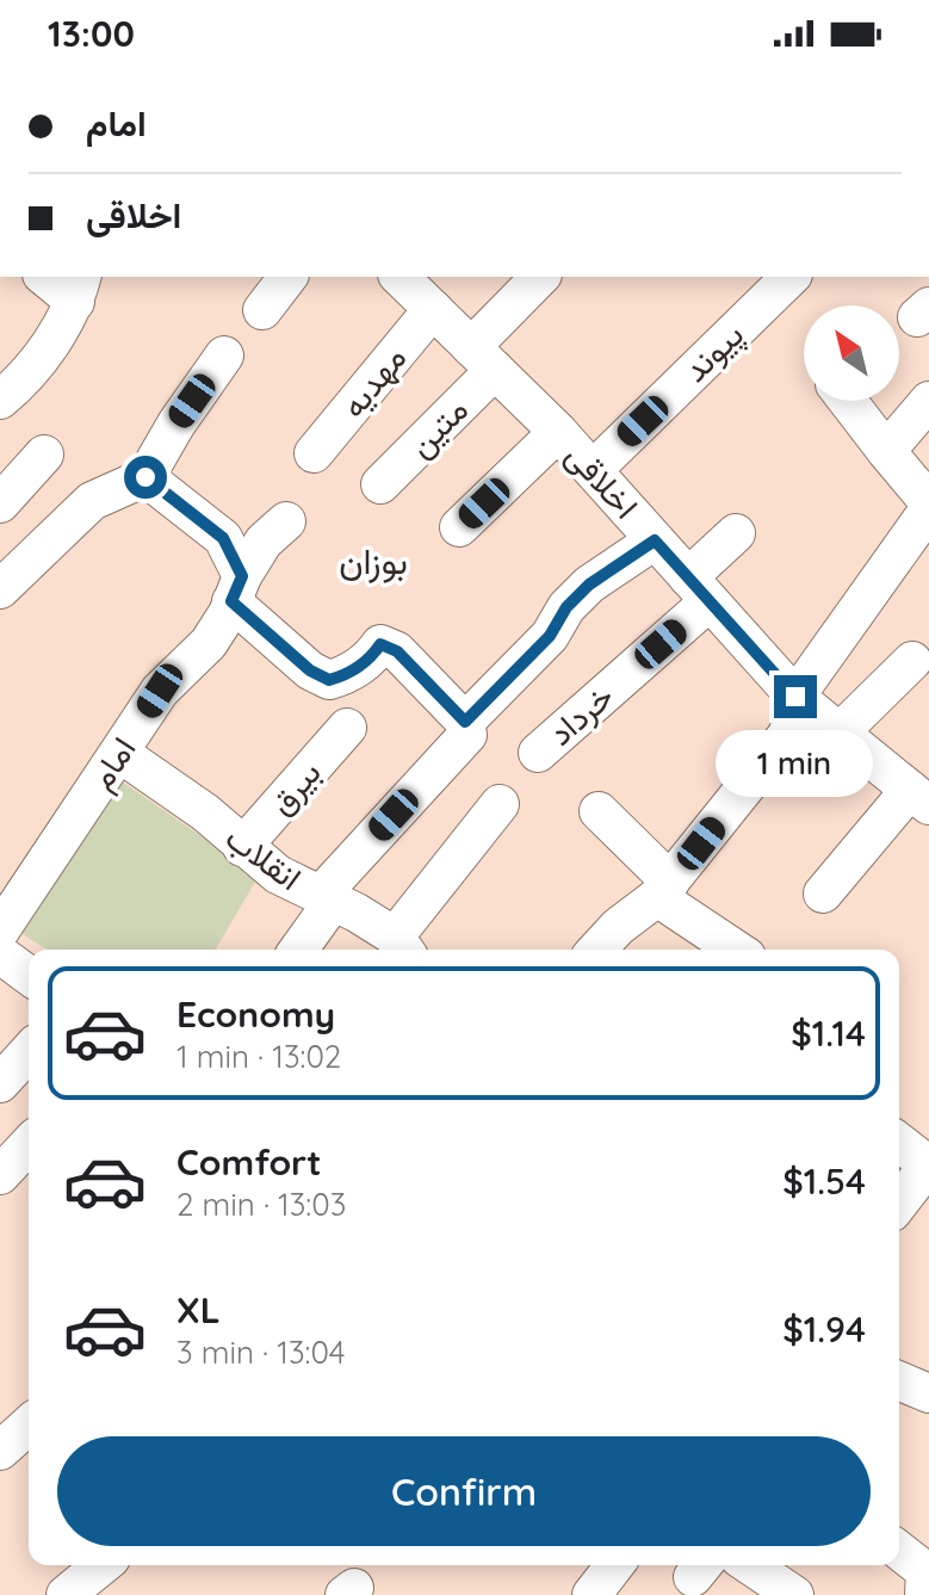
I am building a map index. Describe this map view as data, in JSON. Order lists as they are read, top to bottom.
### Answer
{
  "streets": {
    "street": [
      "پیوند",
      "مهدیه",
      "متین",
      "اخلاقی",
      "خرداد",
      "امام",
      "بیرق",
      "انقلاب"
    ]
  },
  "crossings": [
    ["پیوند", "اخلاقی"],
    ["مهدیه", "اخلاقی"],
    ["متین", "اخلاقی"],
    ["اخلاقی", "خرداد"],
    ["امام", "انقلاب"],
    ["بیرق", "انقلاب"]
  ],
  "districts": ["بوزان"],
  "north": "top left",
  "page": {
    "status": "13:00",
    "banner": ["امام", "اخلاقی"],
    "bubble": "1 min",
    "list": [
      {
        "name": "Economy",
        "note": "1 min · 13:02",
        "value": "$1.14"
      },
      {
        "name": "Comfort",
        "note": "2 min · 13:03",
        "value": "$1.54"
      },
      {
        "name": "XL",
        "note": "3 min · 13:04",
        "value": "$1.94"
      }
    ],
    "buttons": "Confirm"
  }
}
